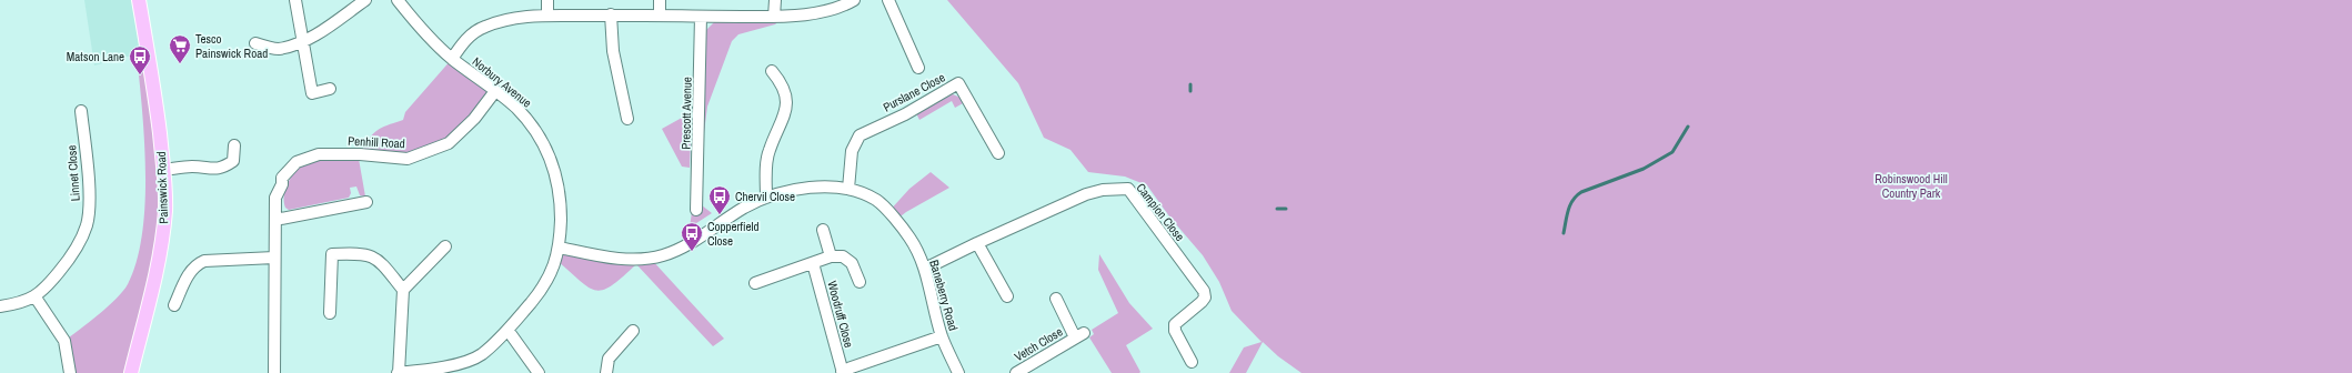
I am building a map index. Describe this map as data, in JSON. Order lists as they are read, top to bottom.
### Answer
{
  "streets": {
    "main road": ["Painswick Road"],
    "street": [
      "Norbury Avenue",
      "Purslane Close",
      "Prescott Avenue",
      "Penhill Road",
      "Linnet Close",
      "Campion Close",
      "Baneberry Road",
      "Woodruff Close",
      "Vetch Close"
    ]
  },
  "crossings": [
    ["Norbury Avenue", "Penhill Road"],
    ["Norbury Avenue", "Baneberry Road"],
    ["Purslane Close", "Baneberry Road"],
    ["Campion Close", "Baneberry Road"],
    ["Baneberry Road", "Woodruff Close"]
  ],
  "parks": ["Robinswood Hill Country Park"],
  "places": {
    "supermarket": ["Tesco Painswick Road"],
    "bus stop": ["Matson Lane", "Chervil Close", "Copperfield Close"]
  }
}
